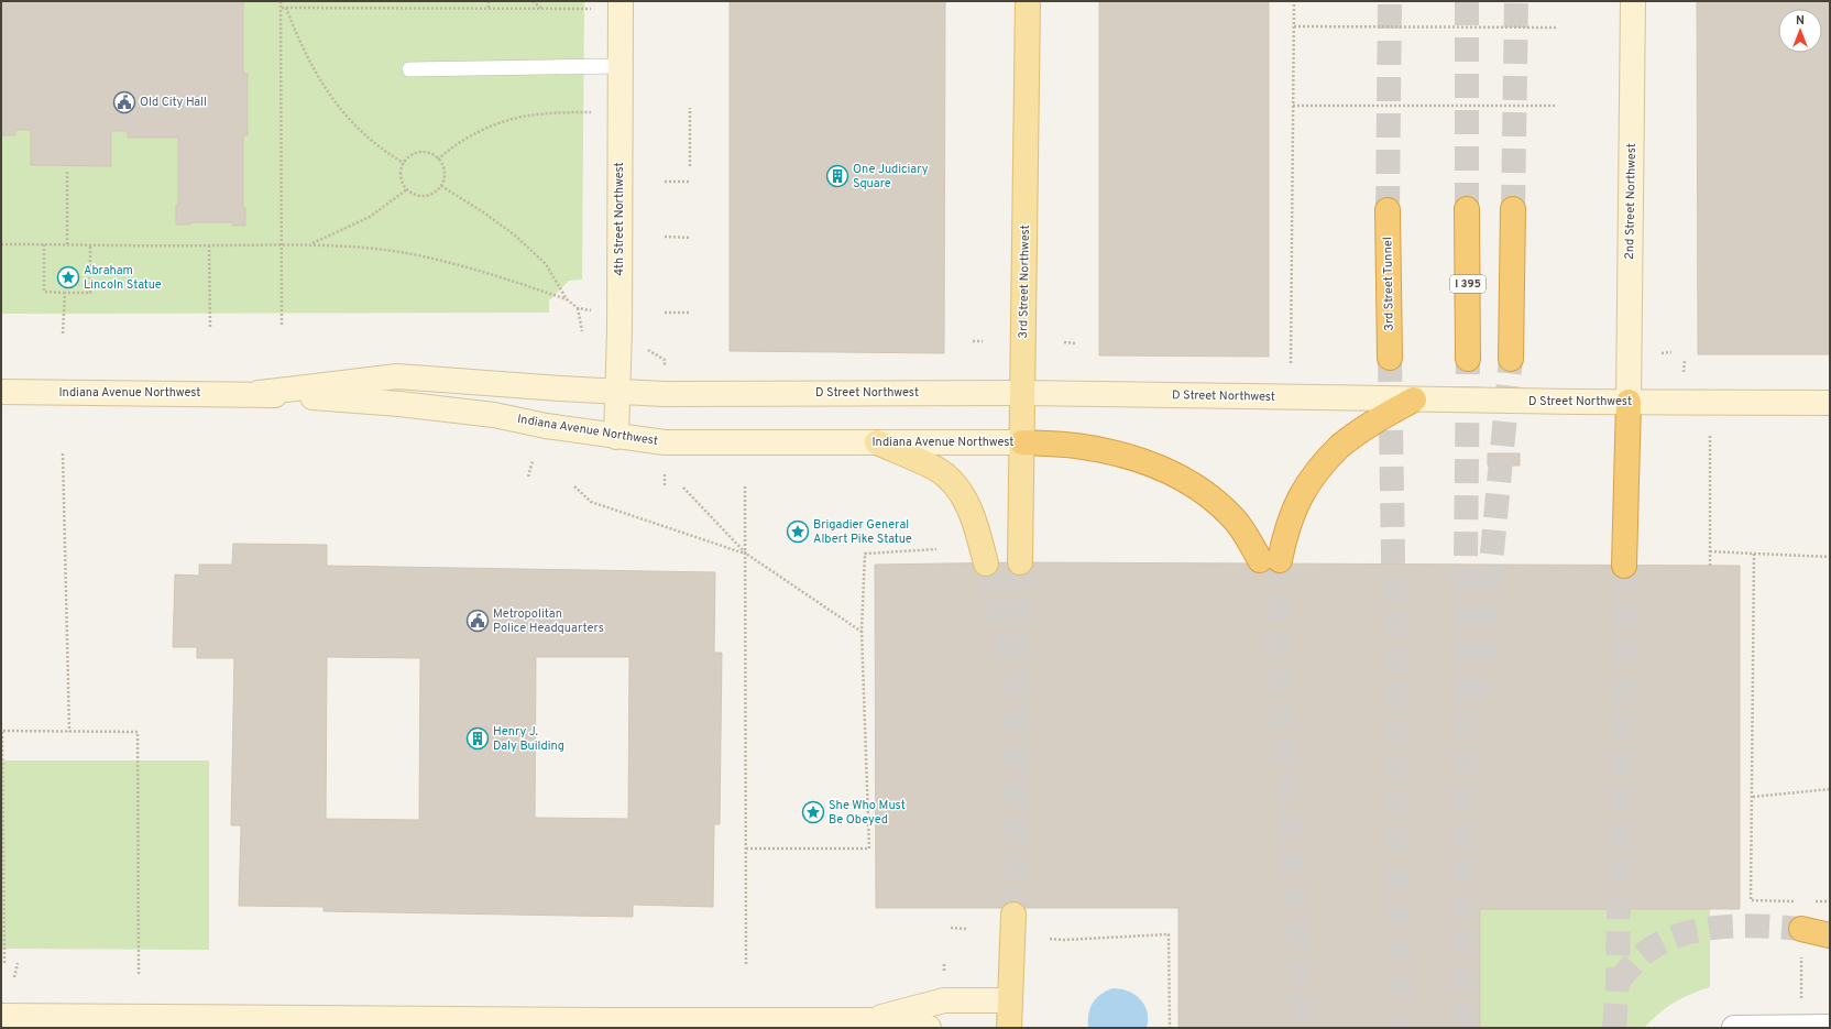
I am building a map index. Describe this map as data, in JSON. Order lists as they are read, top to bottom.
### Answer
{
  "streets": {
    "highway": ["3rd Street Tunnel", "I 395"],
    "main road": ["3rd Street Northwest"],
    "street": [
      "2nd Street Northwest",
      "4th Street Northwest",
      "Indiana Avenue Northwest",
      "D Street Northwest"
    ]
  },
  "crossings": [
    ["2nd Street Northwest", "D Street Northwest"],
    ["4th Street Northwest", "Indiana Avenue Northwest"],
    ["4th Street Northwest", "D Street Northwest"],
    ["3rd Street Northwest", "Indiana Avenue Northwest"],
    ["3rd Street Northwest", "D Street Northwest"],
    ["Indiana Avenue Northwest", "D Street Northwest"]
  ],
  "places": {
    "public building": ["Old City Hall", "Metropolitan Police Headquarters"],
    "building": ["One Judiciary Square", "Henry J. Daly Building"],
    "place": ["Abraham Lincoln Statue", "Brigadier General Albert Pike Statue", "She Who Must Be Obeyed"]
  },
  "north": "top"
}
